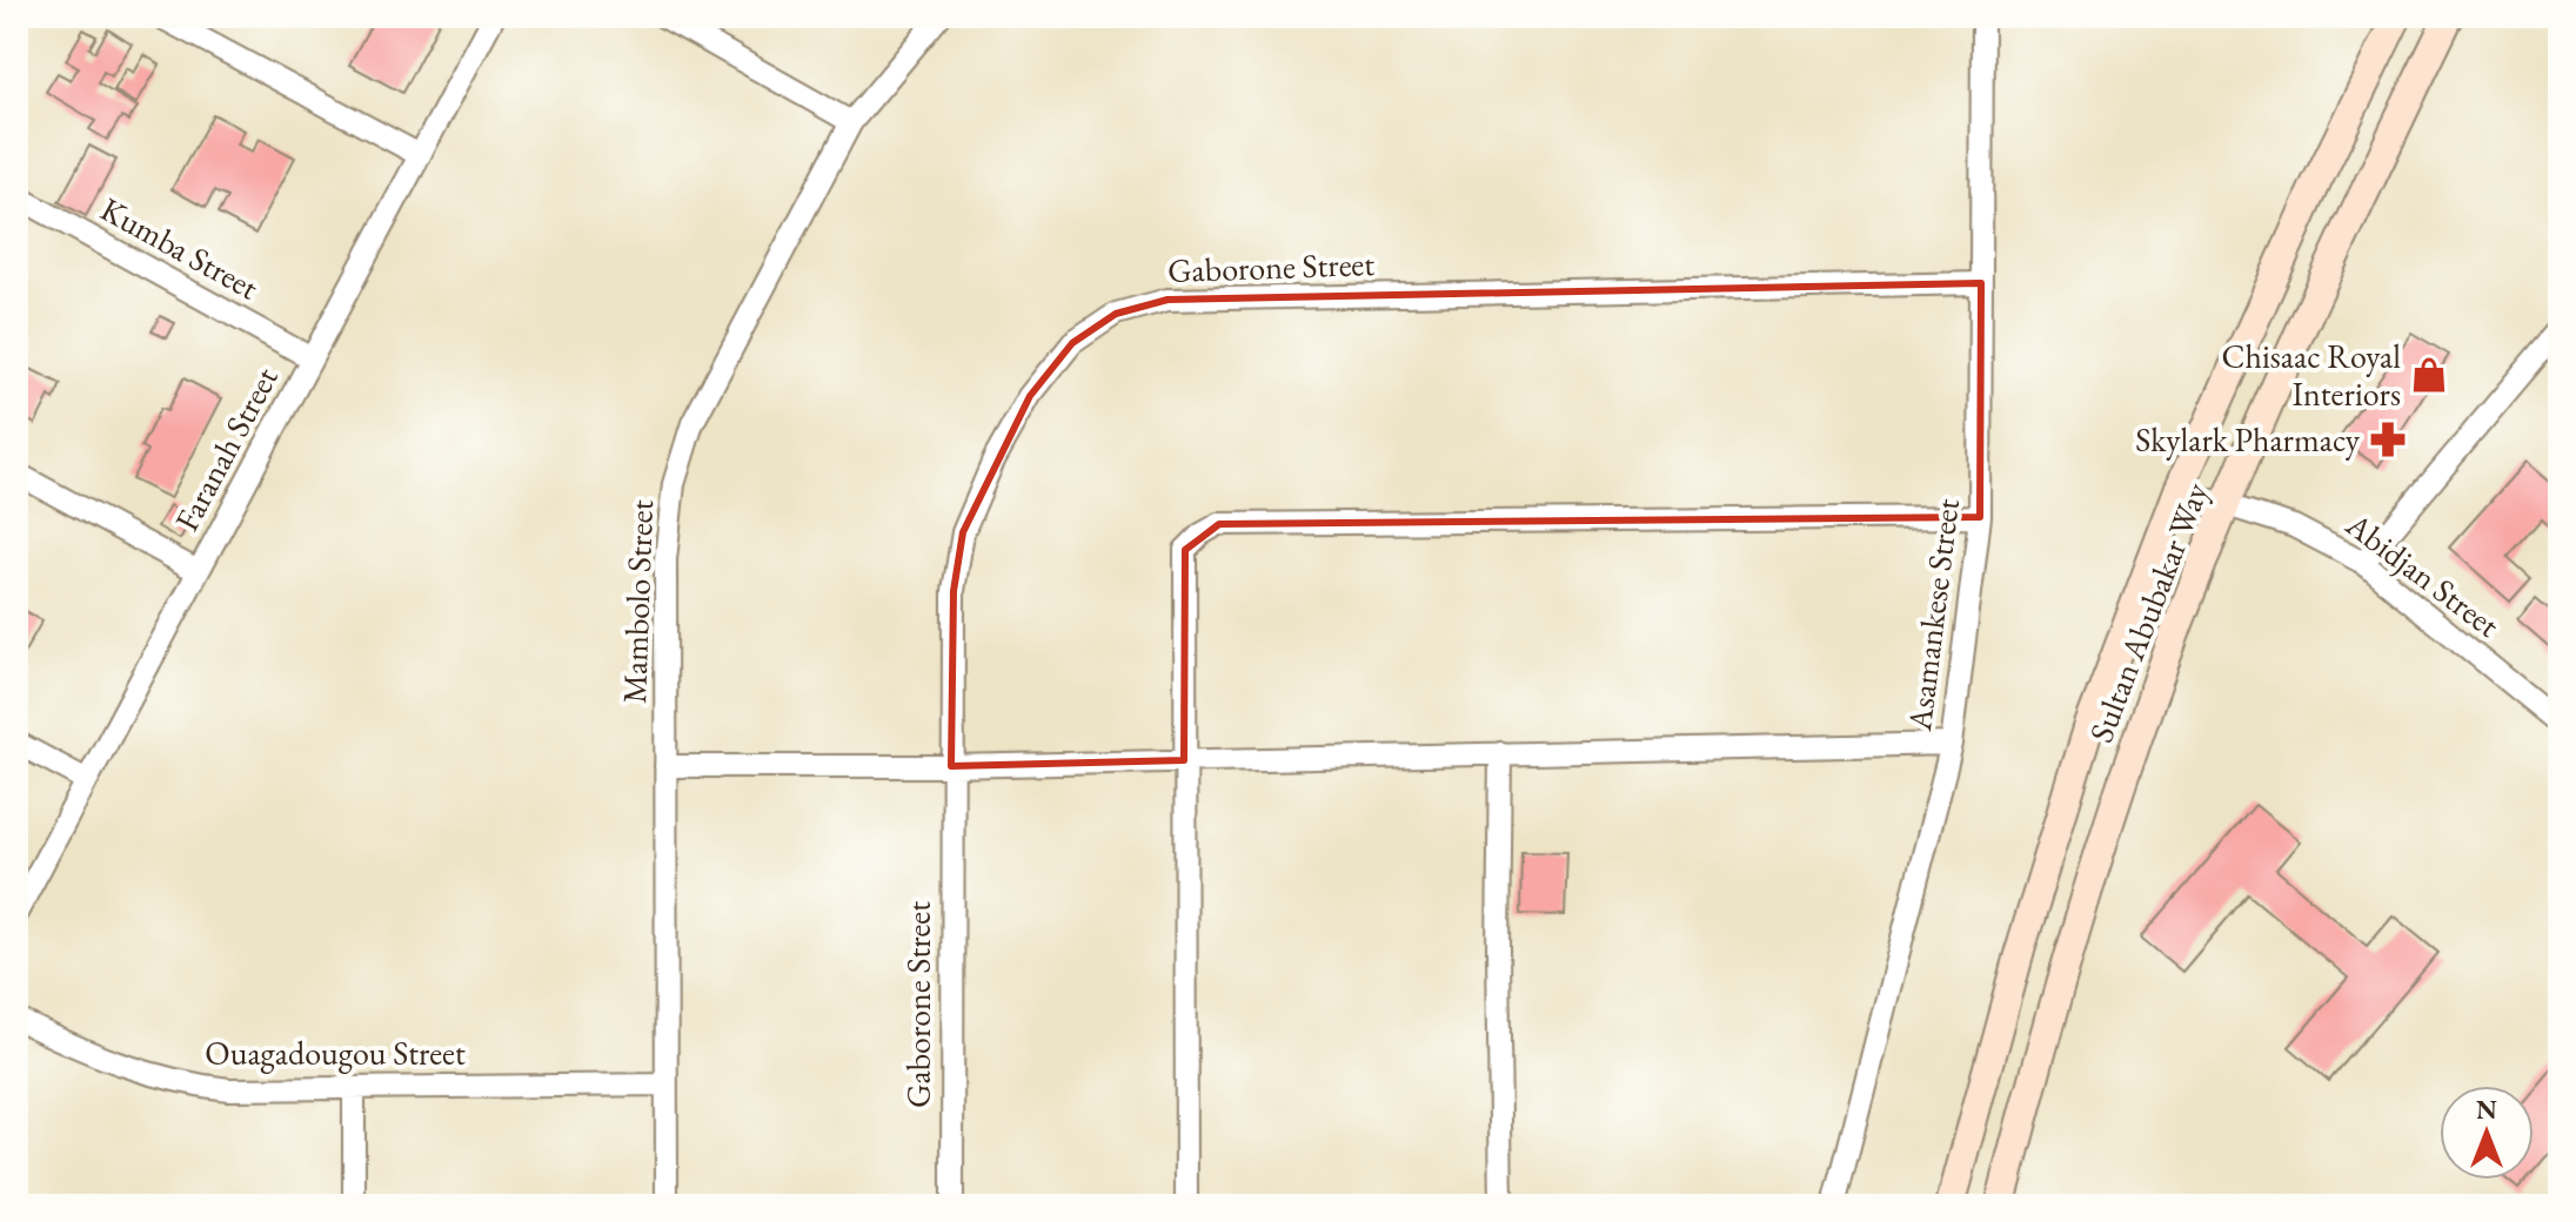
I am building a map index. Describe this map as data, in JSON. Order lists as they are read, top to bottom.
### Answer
{
  "streets": {
    "main road": ["Sultan Abubakar Way"],
    "street": [
      "Kumba Street",
      "Gaborone Street",
      "Faranah Street",
      "Abidjan Street",
      "Mambolo Street",
      "Asamankese Street",
      "Ouagadougou Street"
    ]
  },
  "crossings": [
    ["Kumba Street", "Faranah Street"],
    ["Gaborone Street", "Asamankese Street"],
    ["Abidjan Street", "Sultan Abubakar Way"],
    ["Mambolo Street", "Ouagadougou Street"]
  ],
  "places": {
    "shop": ["Chisaac Royal Interiors"],
    "pharmacy": ["Skylark Pharmacy"]
  },
  "north": "top"
}
